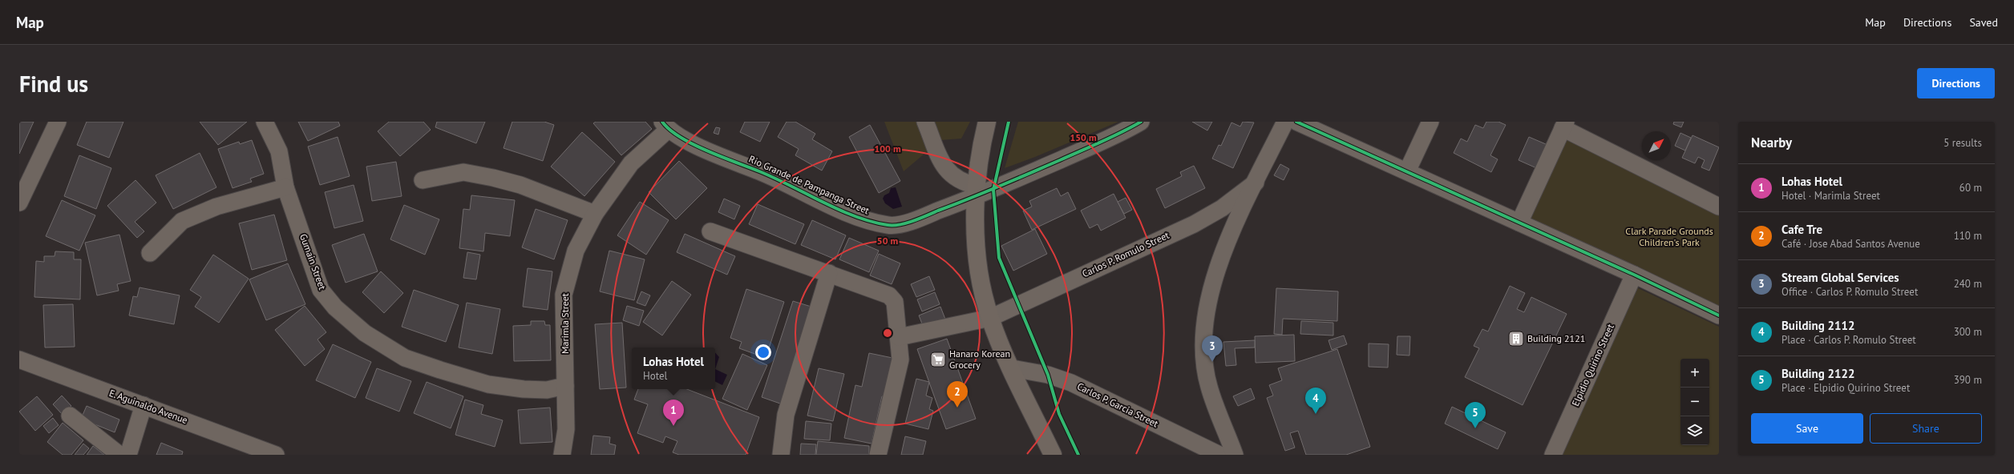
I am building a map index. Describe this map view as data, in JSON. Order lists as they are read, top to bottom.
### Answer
{
  "streets": {
    "street": [
      "Rio Grande de Pampanga Street",
      "Carlos P. Romulo Street",
      "Gumain Street",
      "Marimla Street",
      "Elpidio Quirino Street",
      "Carlos P. Garcia Street",
      "E. Aguinaldo Avenue"
    ]
  },
  "crossings": [
    ["Rio Grande de Pampanga Street", "Marimla Street"],
    ["Gumain Street", "Marimla Street"]
  ],
  "parks": ["Clark Parade Grounds Children's Park"],
  "places": {
    "building": ["Building 2121"],
    "supermarket": ["Hanaro Korean Grocery"]
  },
  "north": "top right",
  "page": {
    "header": "Map",
    "nav": ["Map", "Directions", "Saved"],
    "buttons": [
      "Directions",
      ["Save", "Share"]
    ],
    "title": "Find us",
    "heading": ["Nearby", "5 results"],
    "list": [
      {
        "mark": "1",
        "name": "Lohas Hotel",
        "note": "Hotel · Marimla Street",
        "value": "60 m"
      },
      {
        "mark": "2",
        "name": "Cafe Tre",
        "note": "Café · Jose Abad Santos Avenue",
        "value": "110 m"
      },
      {
        "mark": "3",
        "name": "Stream Global Services",
        "note": "Office · Carlos P. Romulo Street",
        "value": "240 m"
      },
      {
        "mark": "4",
        "name": "Building 2112",
        "note": "Place · Carlos P. Romulo Street",
        "value": "300 m"
      },
      {
        "mark": "5",
        "name": "Building 2122",
        "note": "Place · Elpidio Quirino Street",
        "value": "390 m"
      }
    ],
    "pins": [
      "3",
      "2",
      "4",
      "1",
      "5"
    ],
    "popup": ["Lohas Hotel", "Hotel"],
    "map_buttons": ["+", "−"]
  },
  "rings": ["150 m", "100 m", "50 m"]
}
